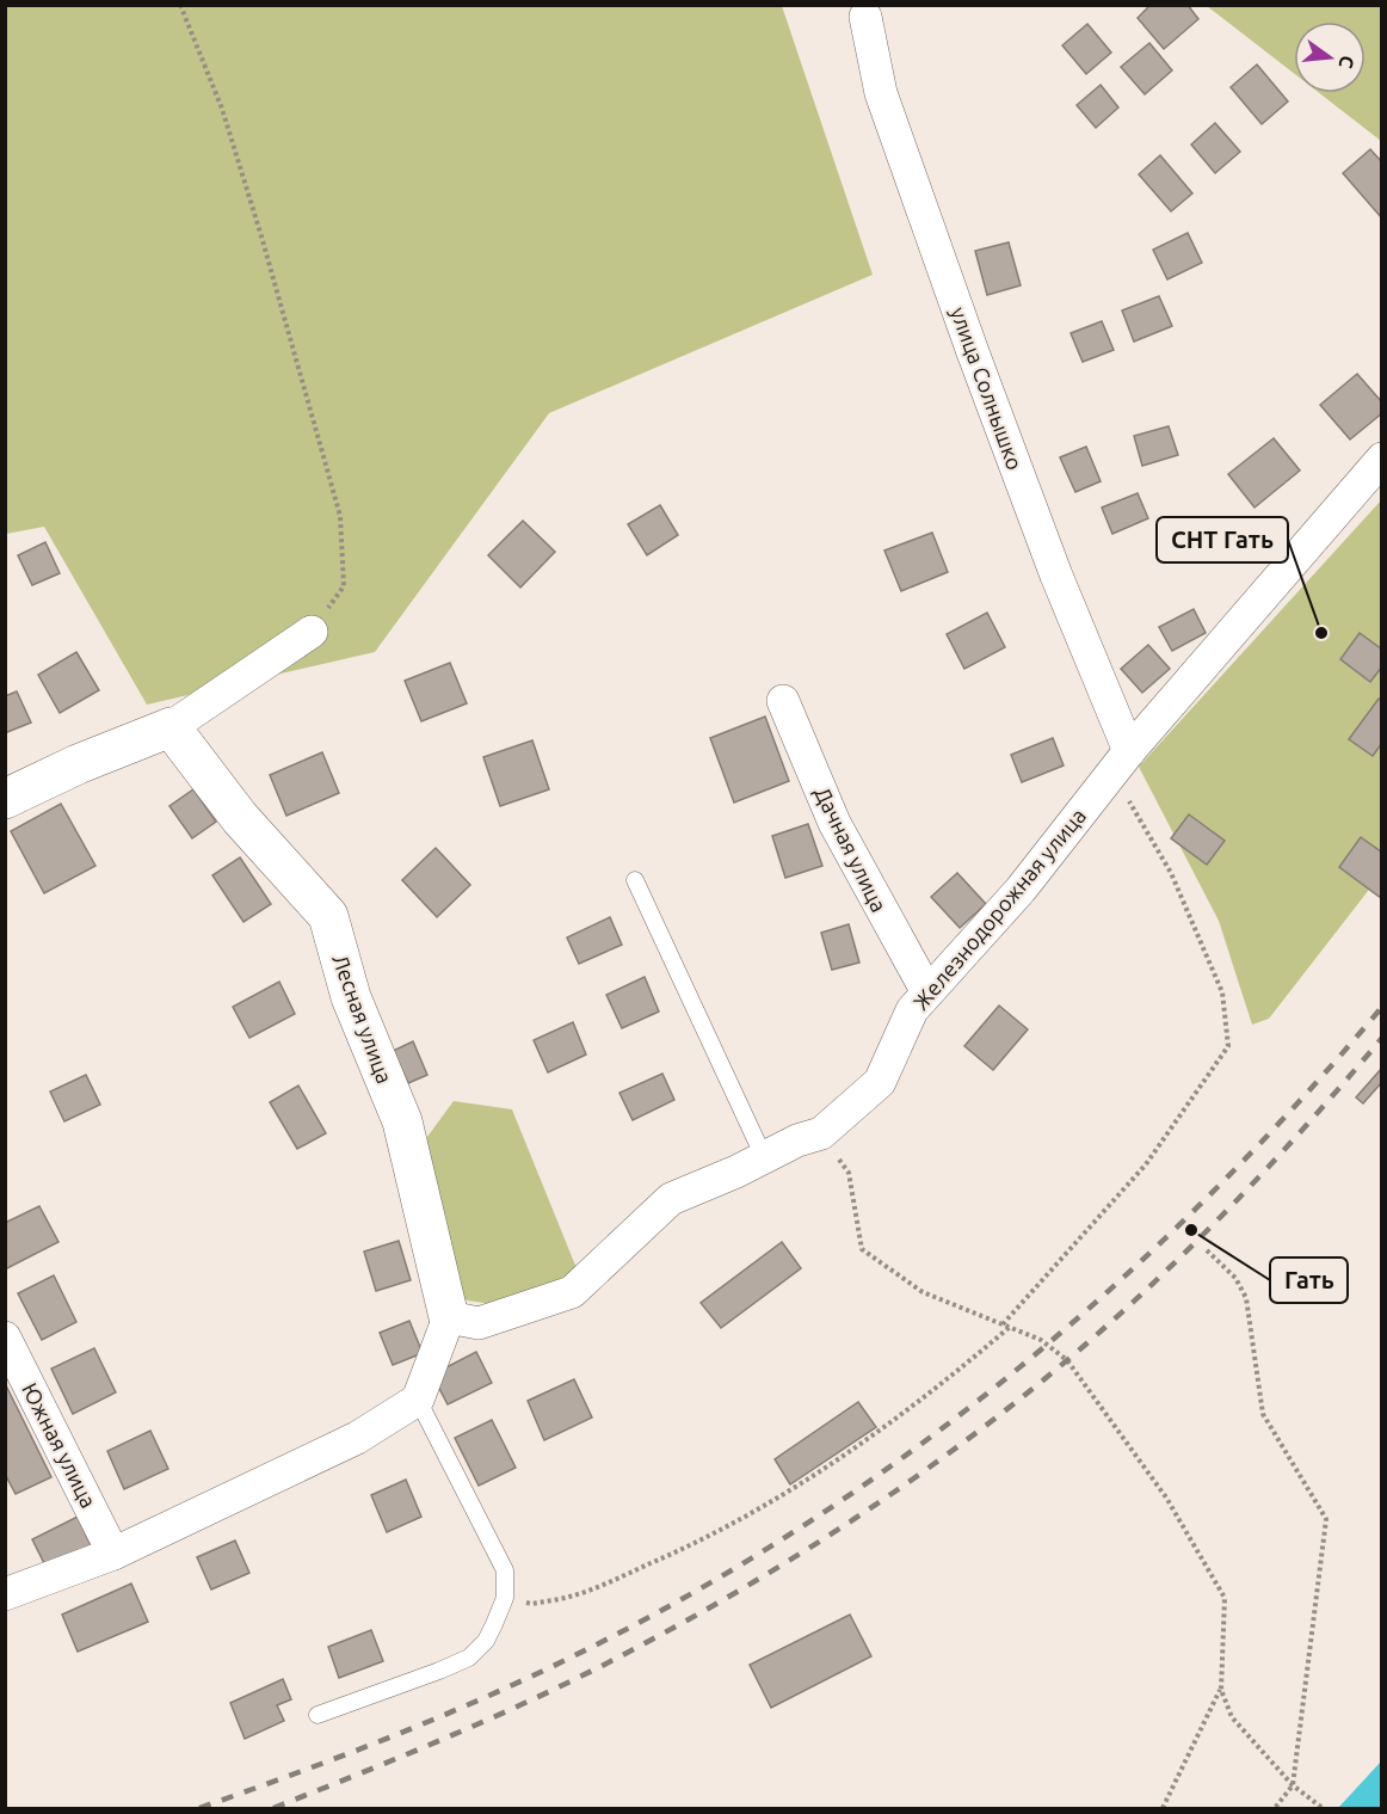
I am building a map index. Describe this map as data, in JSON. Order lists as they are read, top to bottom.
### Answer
{
  "streets": {
    "street": [
      "улица Солнышко",
      "Дачная улица",
      "Железнодорожная улица",
      "Лесная улица",
      "Южная улица"
    ]
  },
  "crossings": [
    ["улица Солнышко", "Железнодорожная улица"],
    ["Дачная улица", "Железнодорожная улица"],
    ["Железнодорожная улица", "Лесная улица"]
  ],
  "places": ["СНТ Гать", "Гать"],
  "north": "right"
}
